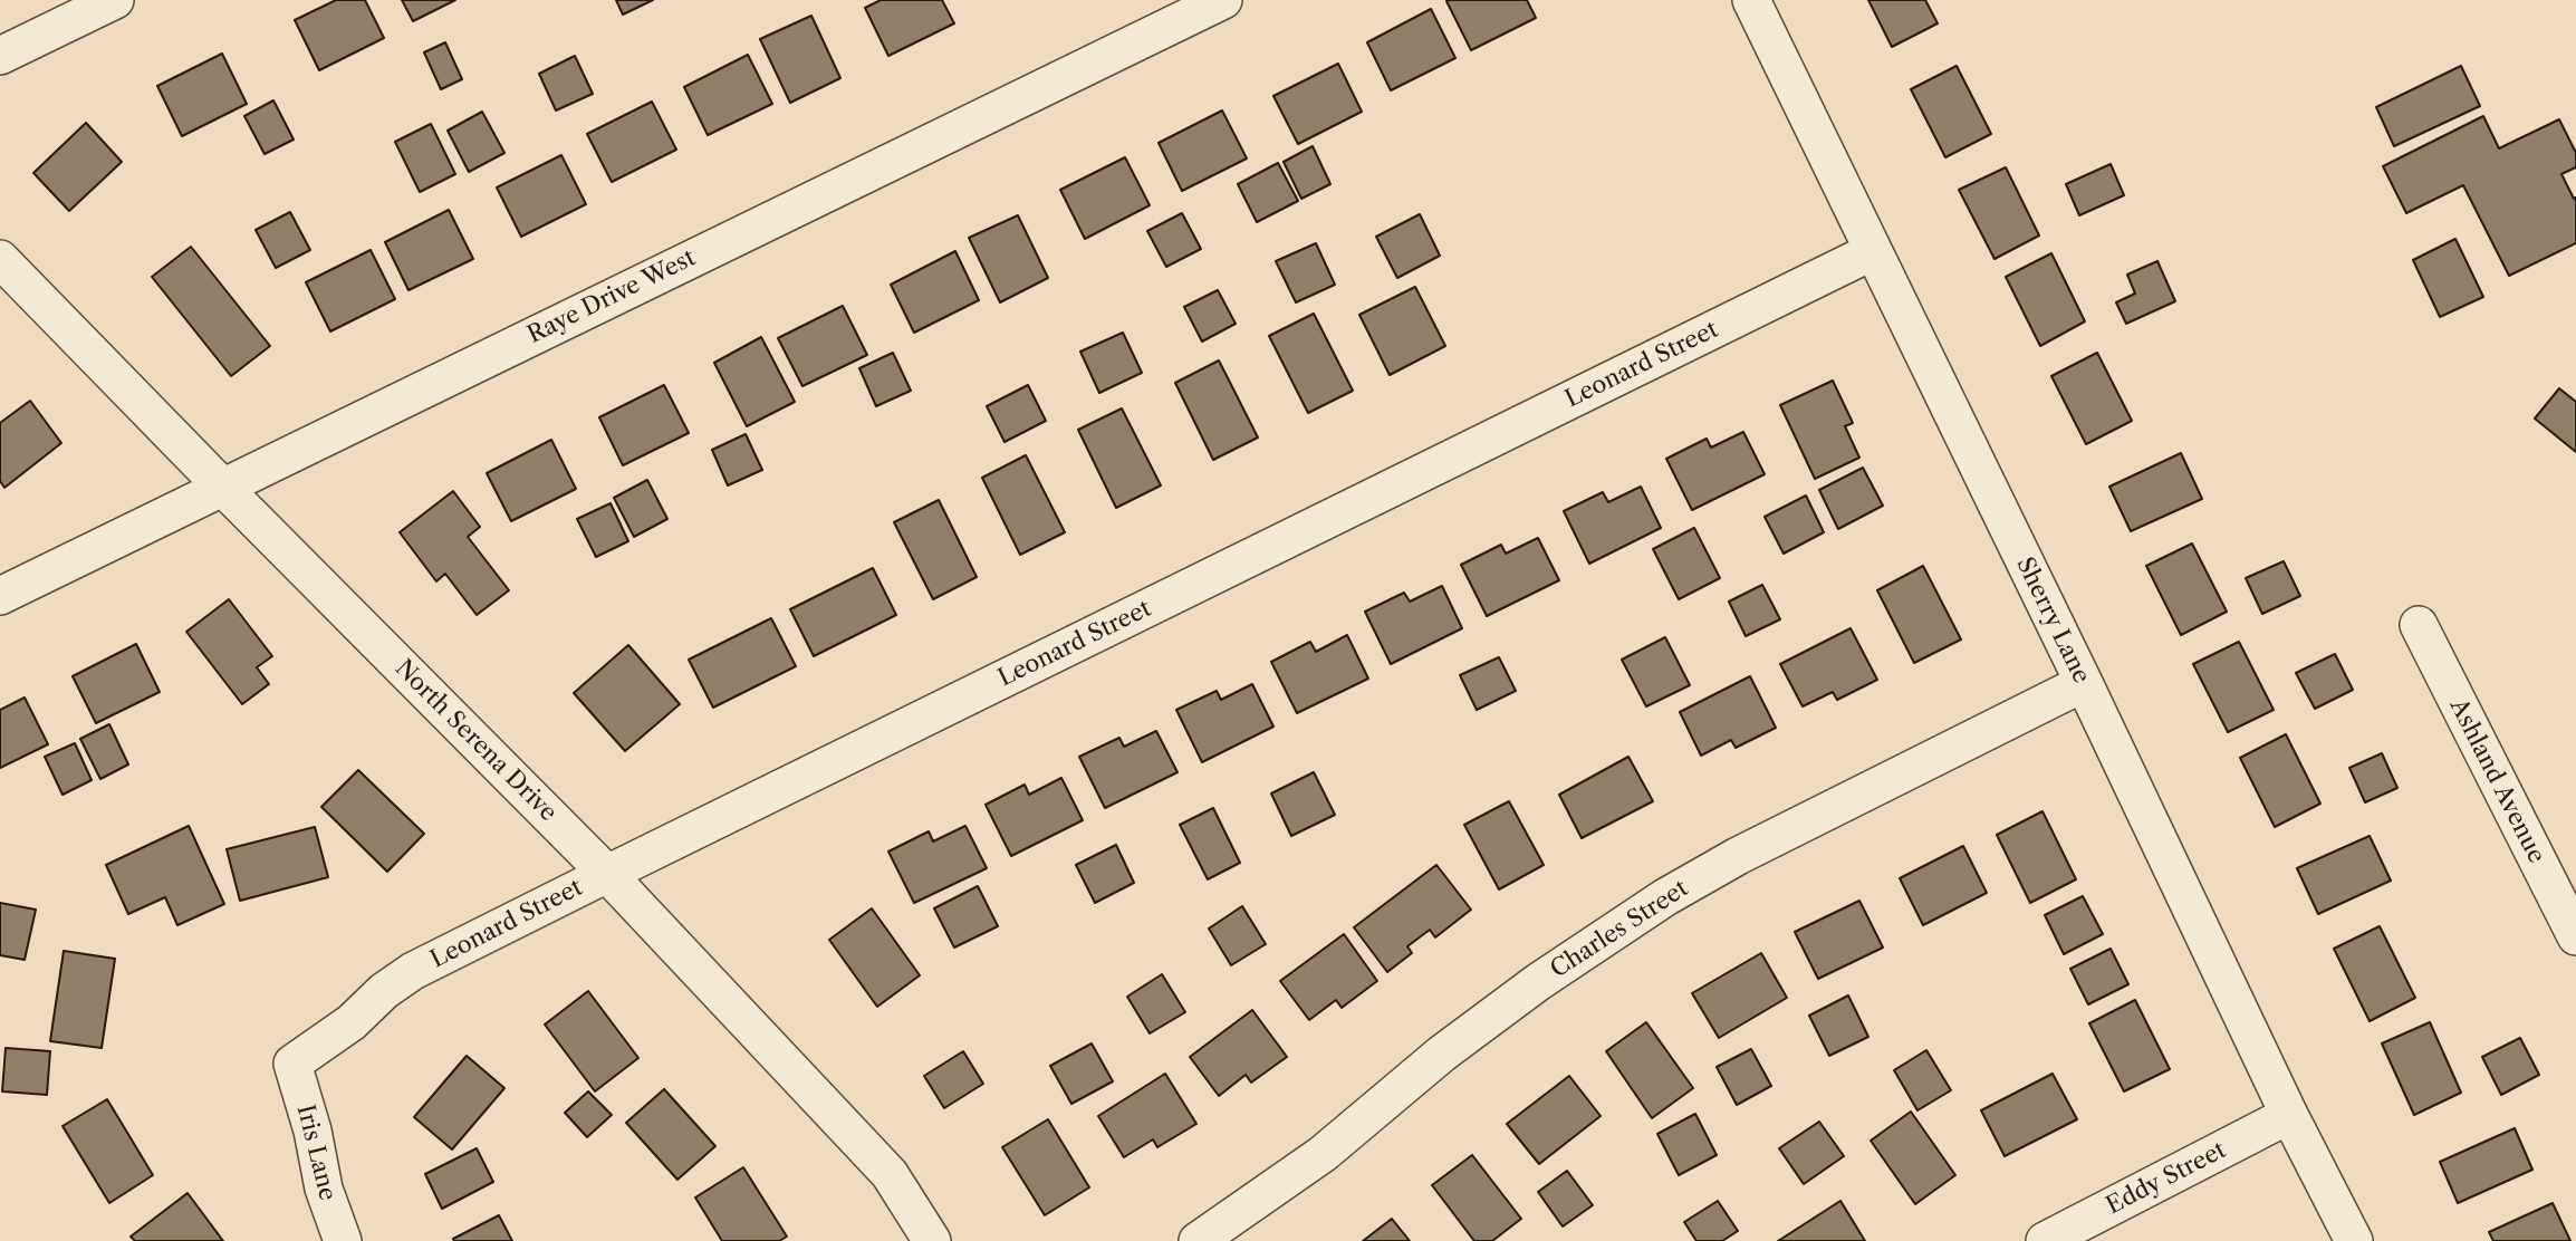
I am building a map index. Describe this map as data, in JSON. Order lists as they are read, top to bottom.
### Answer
{
  "streets": {
    "street": [
      "Raye Drive West",
      "Leonard Street",
      "Sherry Lane",
      "North Serena Drive",
      "Ashland Avenue",
      "Charles Street",
      "Iris Lane",
      "Eddy Street"
    ]
  },
  "crossings": [
    ["Raye Drive West", "North Serena Drive"],
    ["Leonard Street", "Sherry Lane"],
    ["Leonard Street", "North Serena Drive"],
    ["Leonard Street", "Iris Lane"],
    ["Sherry Lane", "Charles Street"],
    ["Sherry Lane", "Eddy Street"]
  ]
}
